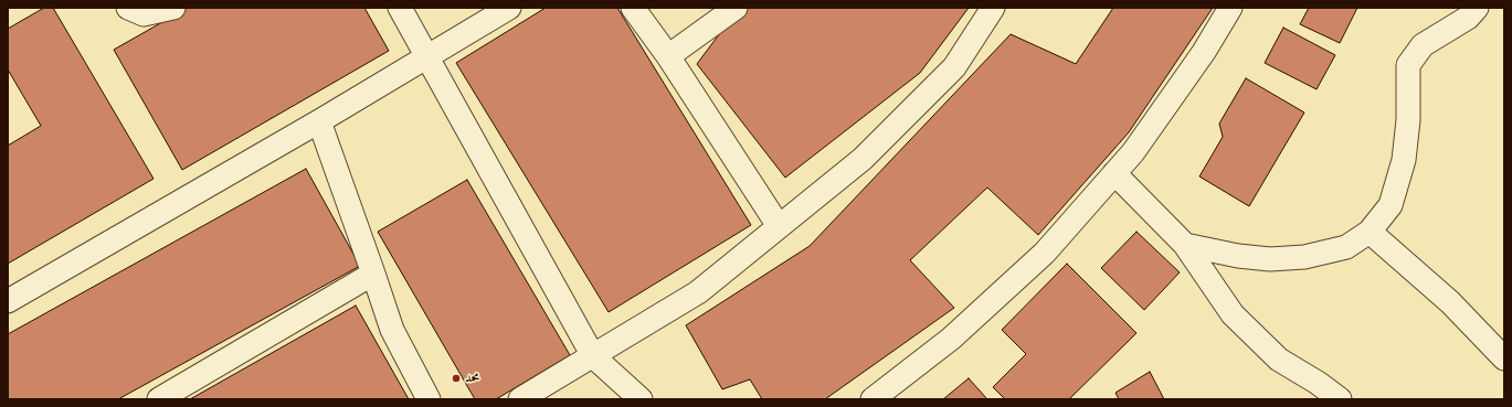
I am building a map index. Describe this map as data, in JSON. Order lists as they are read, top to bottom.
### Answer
{
  "places": ["محمد"]
}
